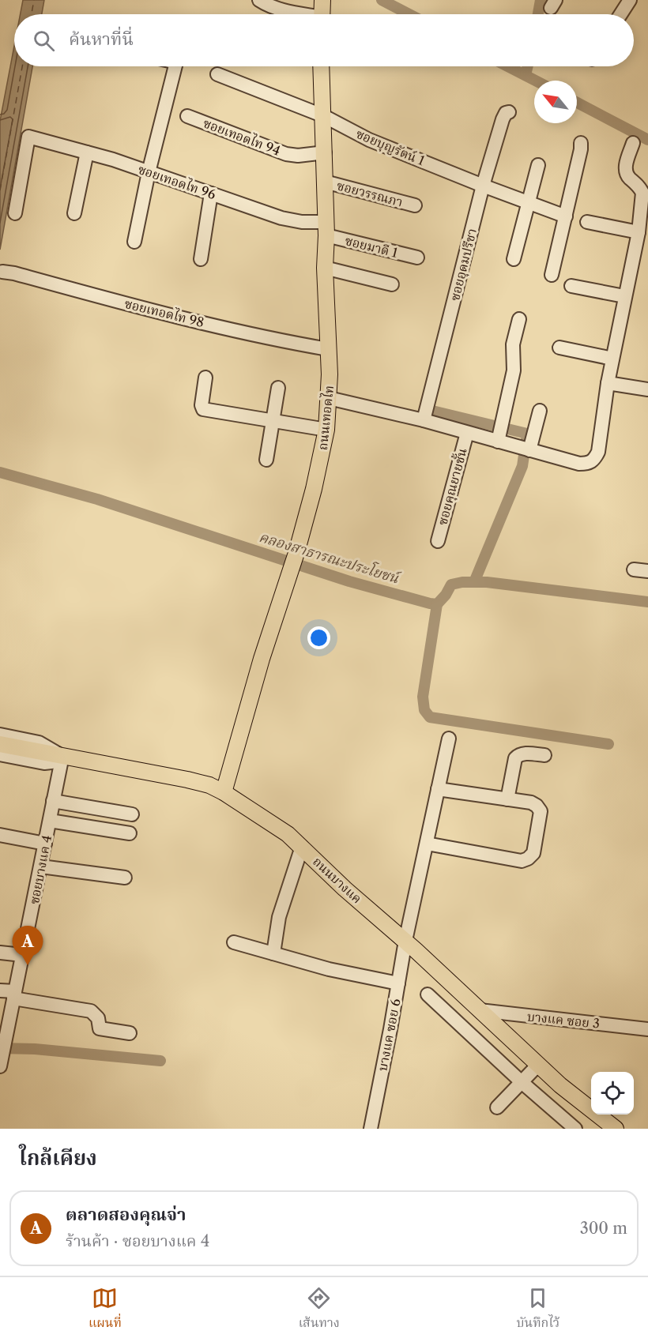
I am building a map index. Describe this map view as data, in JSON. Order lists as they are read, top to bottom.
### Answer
{
  "streets": {
    "main road": ["ถนนเทอดไท", "ถนนบางแค"],
    "street": [
      "ซอยเทอดไท 94",
      "ซอยบุญรัตน์ 1",
      "ซอยเทอดไท 96",
      "ซอยวรรณภา",
      "ซอยมาดี 1",
      "ซอยอุดมปรีชา",
      "ซอยเทอดไท 98",
      "ซอยคุณยายชั้น",
      "ซอยบางแค 4",
      "บางแค ซอย 3",
      "บางแค ซอย 6"
    ]
  },
  "crossings": [
    ["ซอยเทอดไท 94", "ถนนเทอดไท"],
    ["ซอยบุญรัตน์ 1", "ซอยอุดมปรีชา"],
    ["ซอยบุญรัตน์ 1", "ถนนเทอดไท"],
    ["ซอยเทอดไท 96", "ซอยมาดี 1"],
    ["ซอยเทอดไท 96", "ถนนเทอดไท"],
    ["ซอยวรรณภา", "ถนนเทอดไท"],
    ["ซอยมาดี 1", "ถนนเทอดไท"],
    ["ซอยเทอดไท 98", "ถนนเทอดไท"],
    ["ถนนเทอดไท", "ถนนบางแค"],
    ["ซอยบางแค 4", "ถนนบางแค"],
    ["ถนนบางแค", "บางแค ซอย 3"],
    ["ถนนบางแค", "บางแค ซอย 6"]
  ],
  "water": ["คลองสาธารณะประโยชน์"],
  "north": "top left",
  "page": {
    "search": "ค้นหาที่นี่",
    "pins": "A",
    "heading": "ใกล้เคียง",
    "list": [
      {
        "mark": "A",
        "name": "ตลาดสองคุณจ่า",
        "note": "ร้านค้า · ซอยบางแค 4",
        "value": "300 m"
      }
    ],
    "nav": ["แผนที่", "เส้นทาง", "บันทึกไว้"]
  }
}
